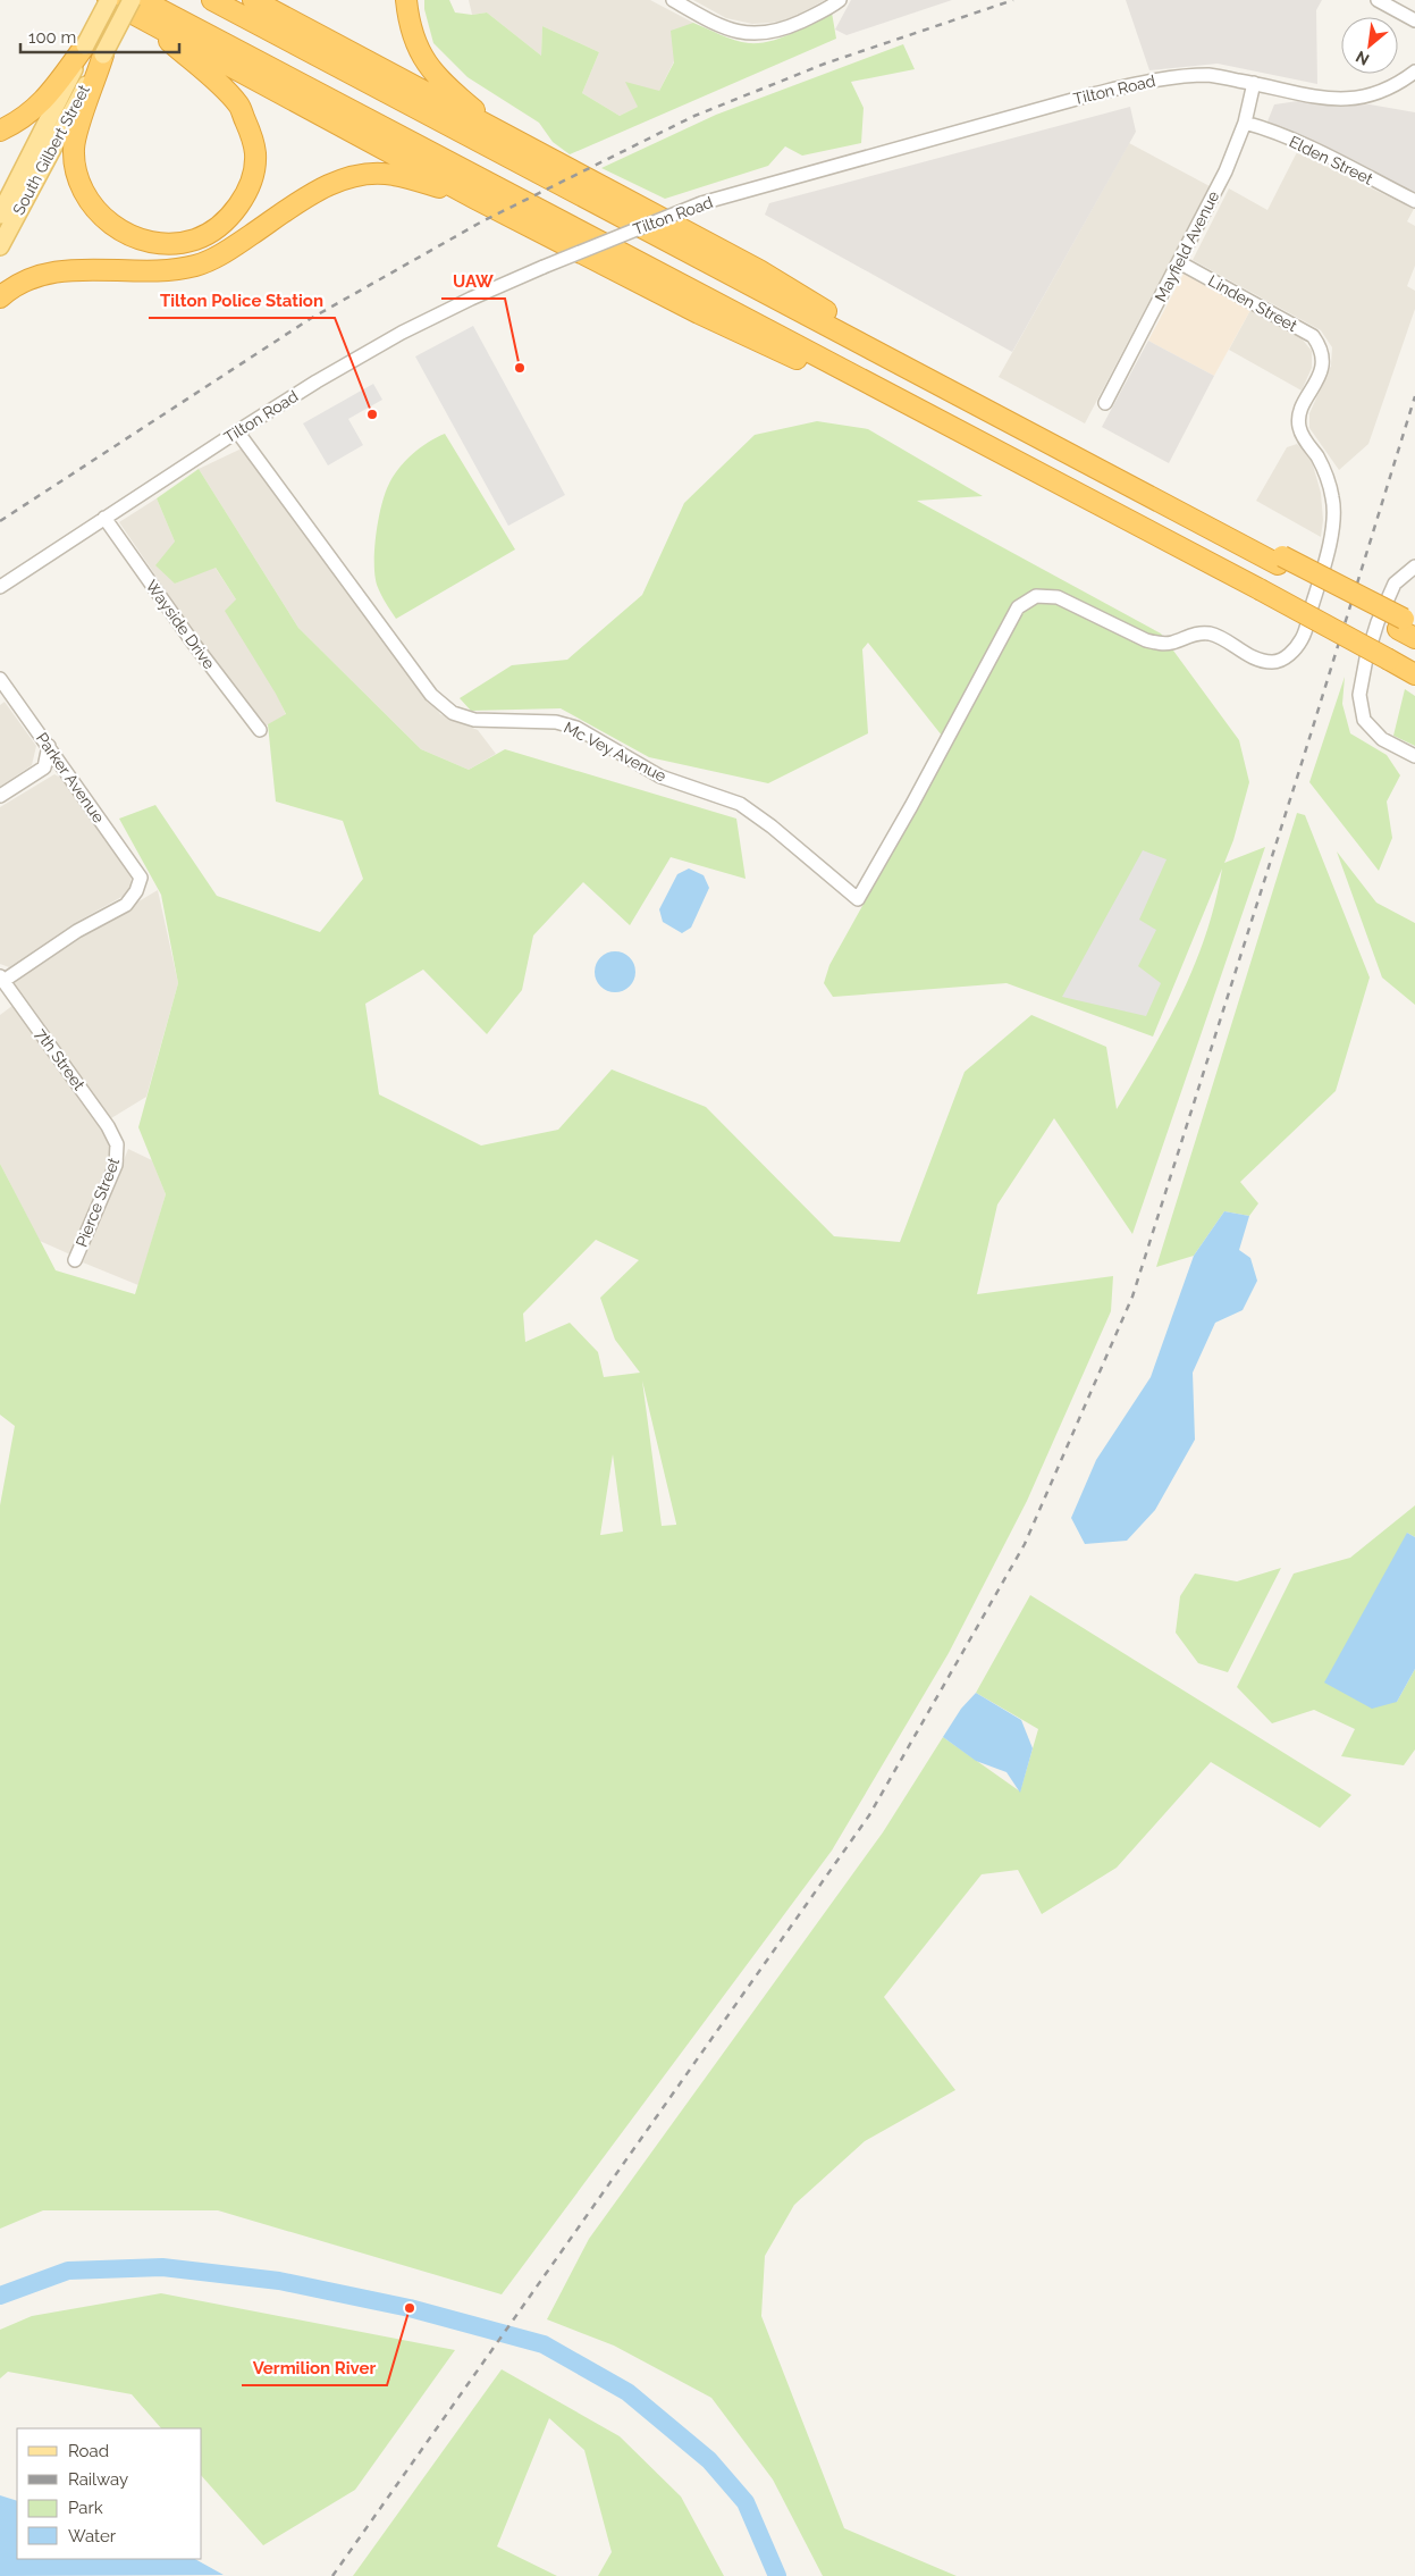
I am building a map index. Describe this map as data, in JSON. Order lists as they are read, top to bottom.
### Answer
{
  "streets": {
    "main road": ["South Gilbert Street"],
    "street": [
      "Tilton Road",
      "Elden Street",
      "Mayfield Avenue",
      "Linden Street",
      "Wayside Drive",
      "Mc Vey Avenue",
      "Parker Avenue",
      "7th Street",
      "Pierce Street"
    ]
  },
  "crossings": [
    ["Tilton Road", "Mayfield Avenue"],
    ["Tilton Road", "Wayside Drive"],
    ["Tilton Road", "Mc Vey Avenue"],
    ["Elden Street", "Mayfield Avenue"],
    ["Mayfield Avenue", "Linden Street"],
    ["Linden Street", "Mc Vey Avenue"],
    ["Parker Avenue", "7th Street"],
    ["7th Street", "Pierce Street"]
  ],
  "places": ["UAW", "Tilton Police Station", "Vermilion River"],
  "legend": [
    "Road",
    "Railway",
    "Park",
    "Water"
  ],
  "scale_bar": "100 m",
  "north": "bottom left"
}
